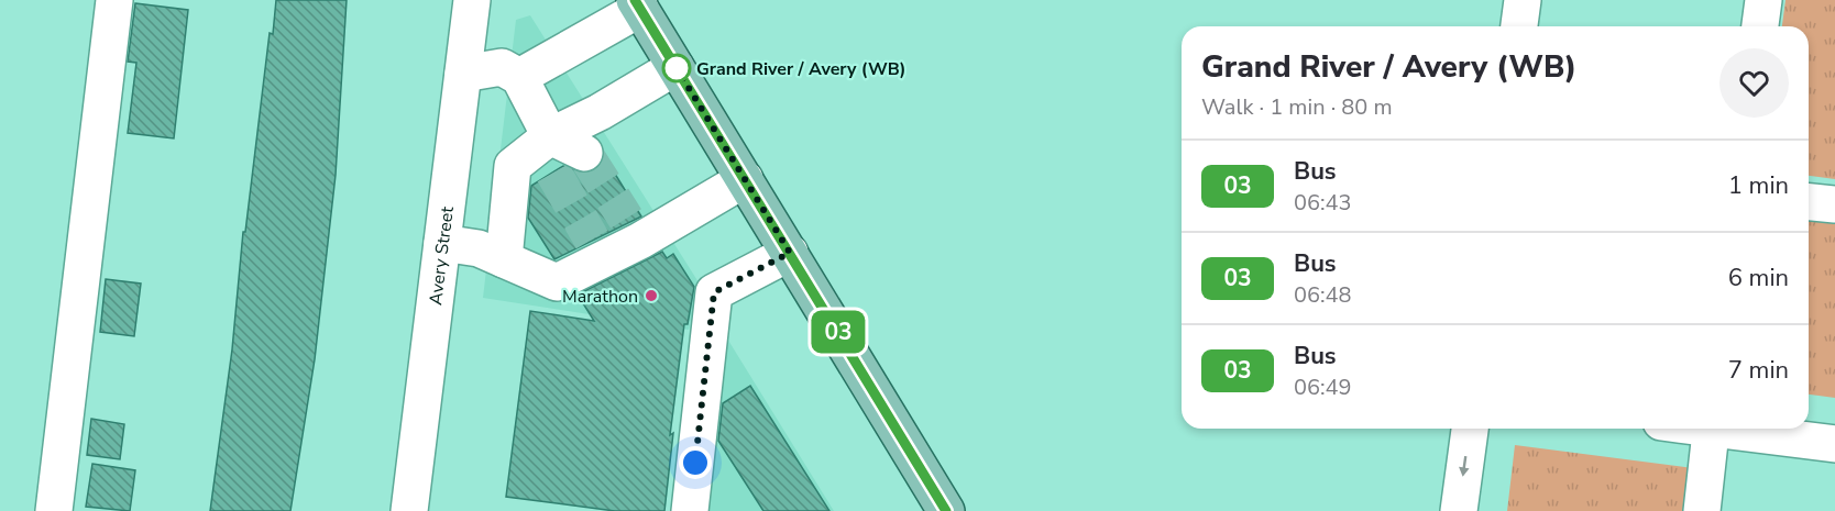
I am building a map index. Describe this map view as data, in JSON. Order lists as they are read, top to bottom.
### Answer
{
  "streets": {
    "street": ["Avery Street"]
  },
  "places": ["Grand River / Avery (WB)", "Marathon"],
  "lines": ["bus line 03"],
  "page": {
    "on_map": "03",
    "heading": ["Grand River / Avery (WB)", "Walk · 1 min · 80 m"],
    "list": [
      {
        "mark": "03",
        "name": "Bus",
        "note": "06:43",
        "value": "1 min"
      },
      {
        "mark": "03",
        "name": "Bus",
        "note": "06:48",
        "value": "6 min"
      },
      {
        "mark": "03",
        "name": "Bus",
        "note": "06:49",
        "value": "7 min"
      }
    ]
  }
}
